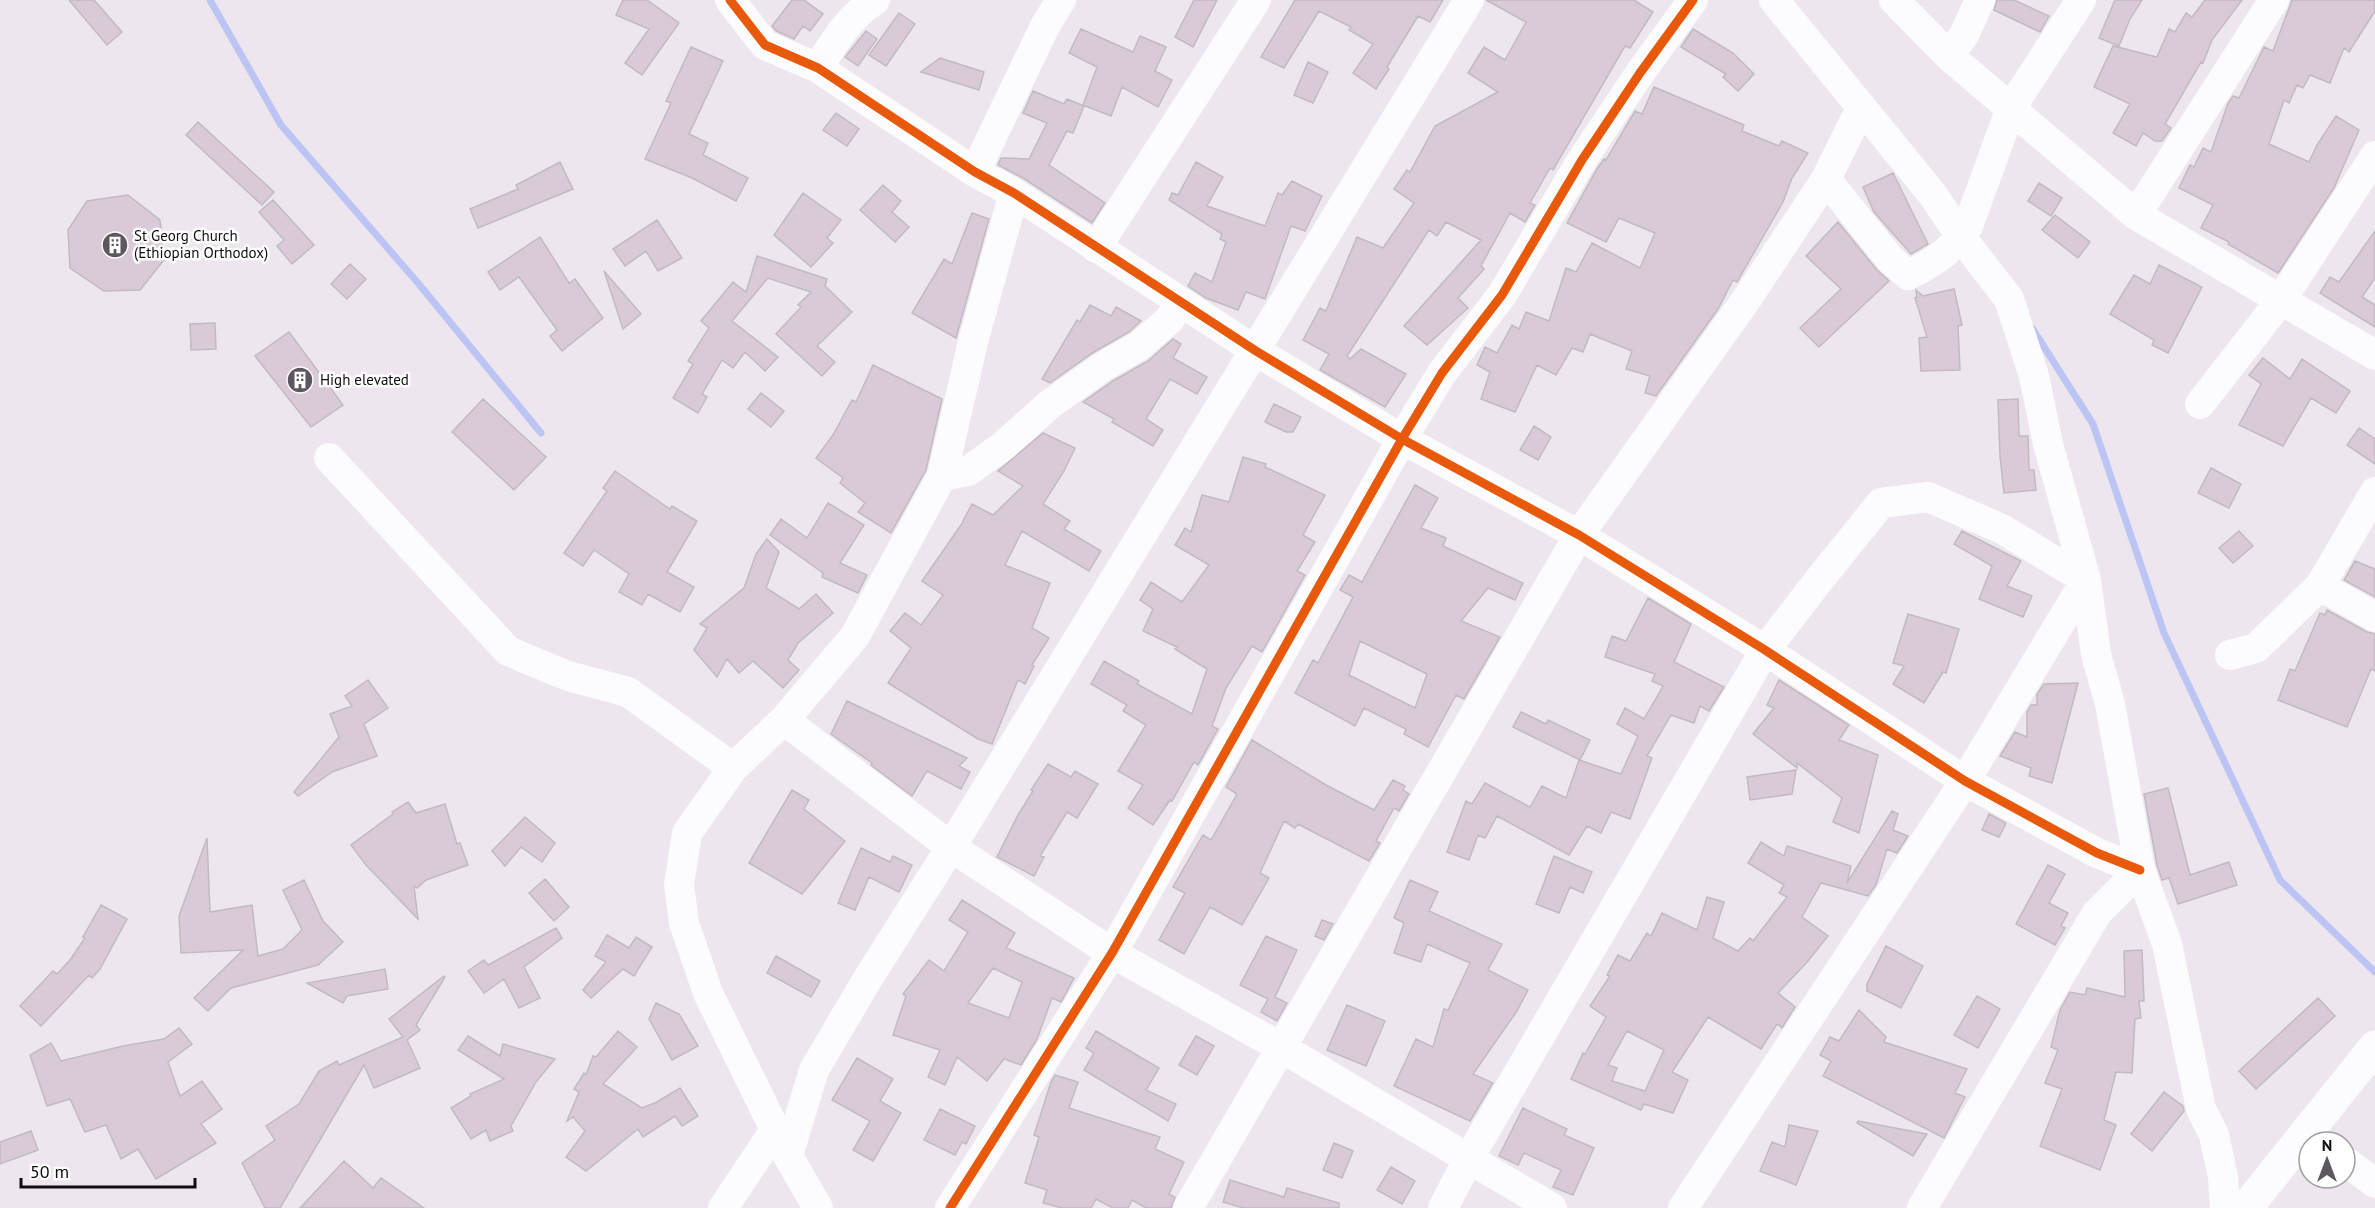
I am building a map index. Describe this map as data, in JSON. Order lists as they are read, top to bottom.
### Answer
{
  "places": {
    "building": ["St Georg Church (Ethiopian Orthodox)", "High elevated"]
  },
  "scale_bar": "50 m",
  "north": "top"
}
